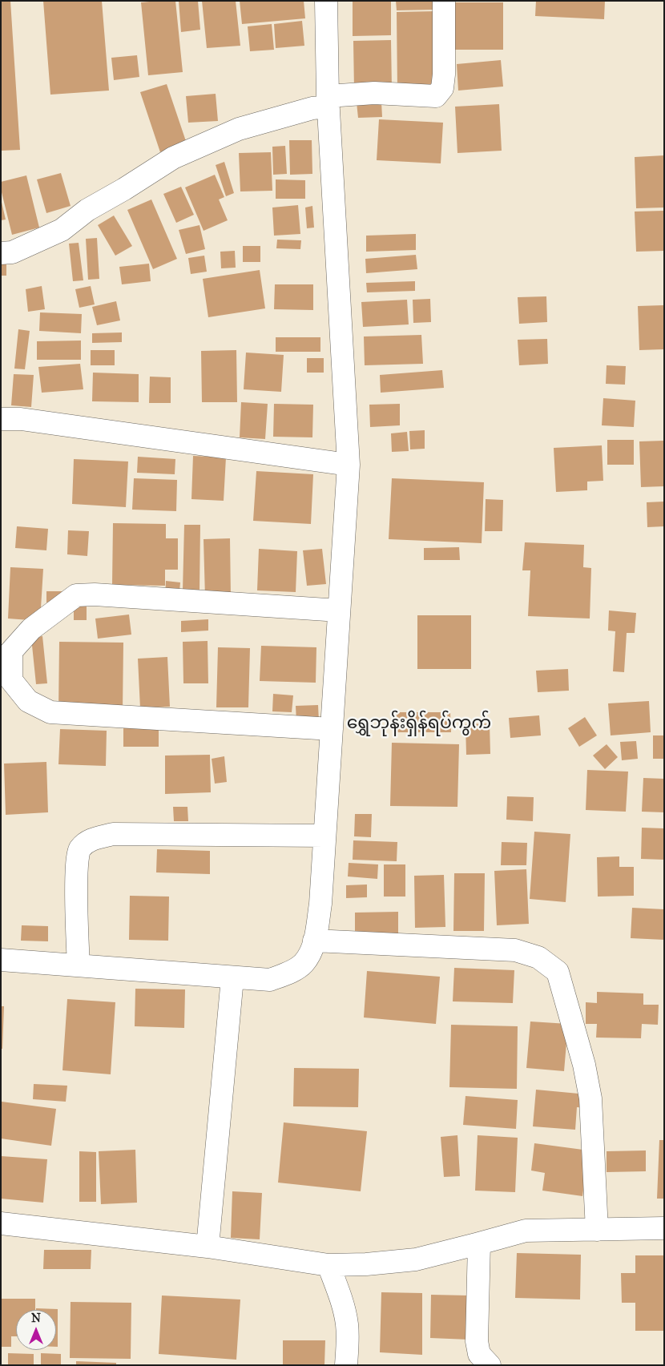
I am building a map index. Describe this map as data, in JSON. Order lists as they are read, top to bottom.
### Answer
{
  "districts": ["ရွှေဘုန်းရှိန်ရပ်ကွက်"],
  "north": "top"
}
